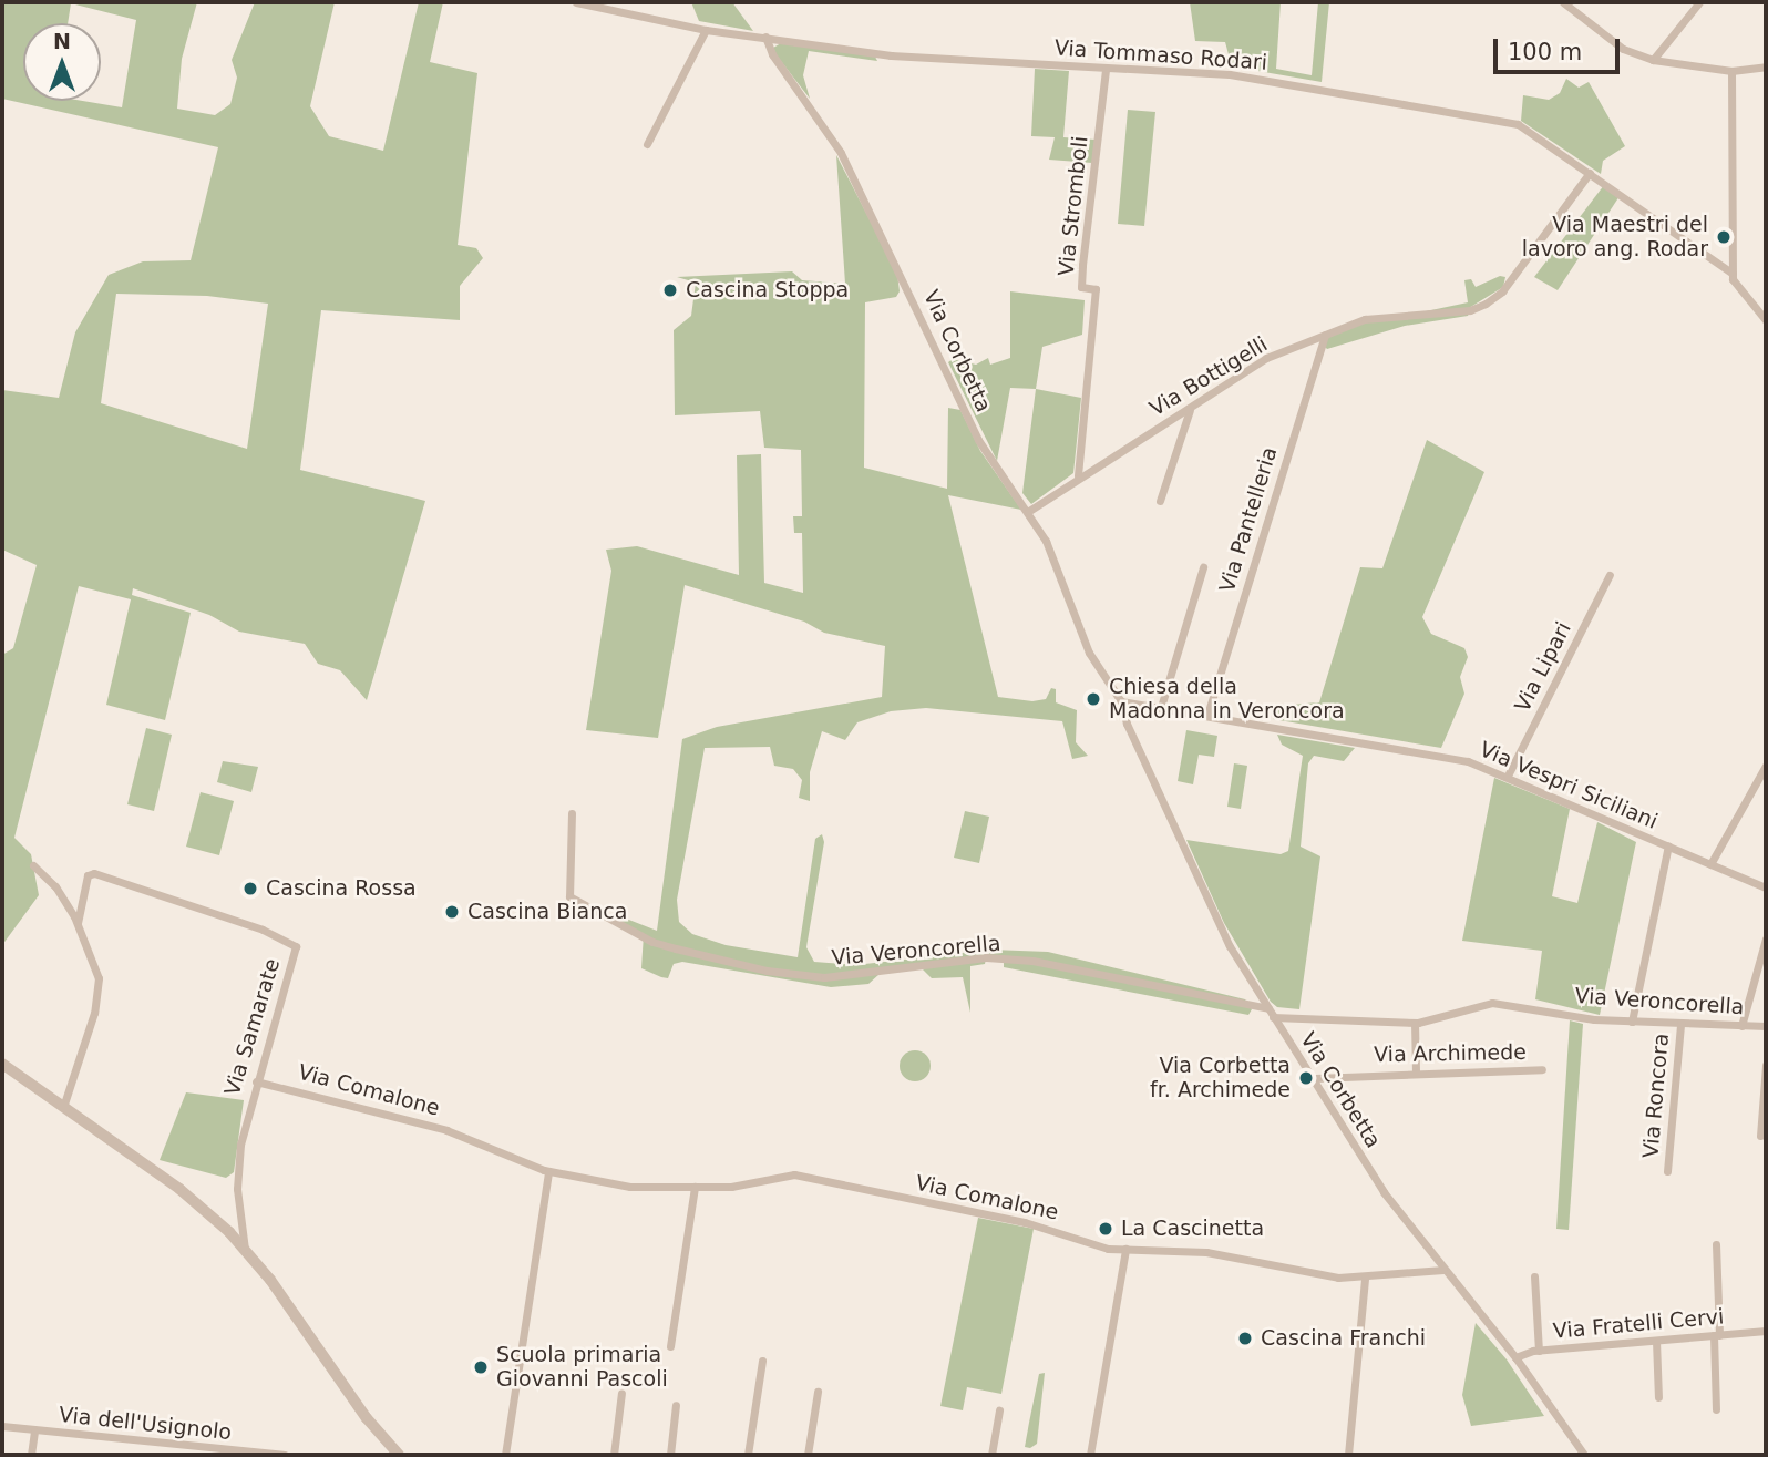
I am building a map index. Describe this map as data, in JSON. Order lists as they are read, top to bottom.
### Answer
{
  "streets": {
    "street": [
      "Via Tommaso Rodari",
      "Via Stromboli",
      "Via Corbetta",
      "Via Bottigelli",
      "Via Pantelleria",
      "Via Lipari",
      "Via Vespri Siciliani",
      "Via Veroncorella",
      "Via Samarate",
      "Via Archimede",
      "Via Comalone",
      "Via Roncora",
      "Via Fratelli Cervi",
      "Via dell'Usignolo"
    ]
  },
  "crossings": [
    ["Via Tommaso Rodari", "Via Stromboli"],
    ["Via Tommaso Rodari", "Via Corbetta"],
    ["Via Tommaso Rodari", "Via Bottigelli"],
    ["Via Stromboli", "Via Bottigelli"],
    ["Via Corbetta", "Via Bottigelli"],
    ["Via Corbetta", "Via Vespri Siciliani"],
    ["Via Corbetta", "Via Veroncorella"],
    ["Via Corbetta", "Via Archimede"],
    ["Via Corbetta", "Via Comalone"],
    ["Via Corbetta", "Via Fratelli Cervi"],
    ["Via Bottigelli", "Via Pantelleria"],
    ["Via Pantelleria", "Via Vespri Siciliani"],
    ["Via Lipari", "Via Vespri Siciliani"],
    ["Via Veroncorella", "Via Roncora"],
    ["Via Samarate", "Via Comalone"]
  ],
  "places": [
    "Via Maestri del lavoro ang. Rodar",
    "Cascina Stoppa",
    "Chiesa della Madonna in Veroncora",
    "Cascina Rossa",
    "Cascina Bianca",
    "Via Corbetta fr. Archimede",
    "La Cascinetta",
    "Cascina Franchi",
    "Scuola primaria Giovanni Pascoli"
  ],
  "scale_bar": "100 m",
  "north": "top"
}
